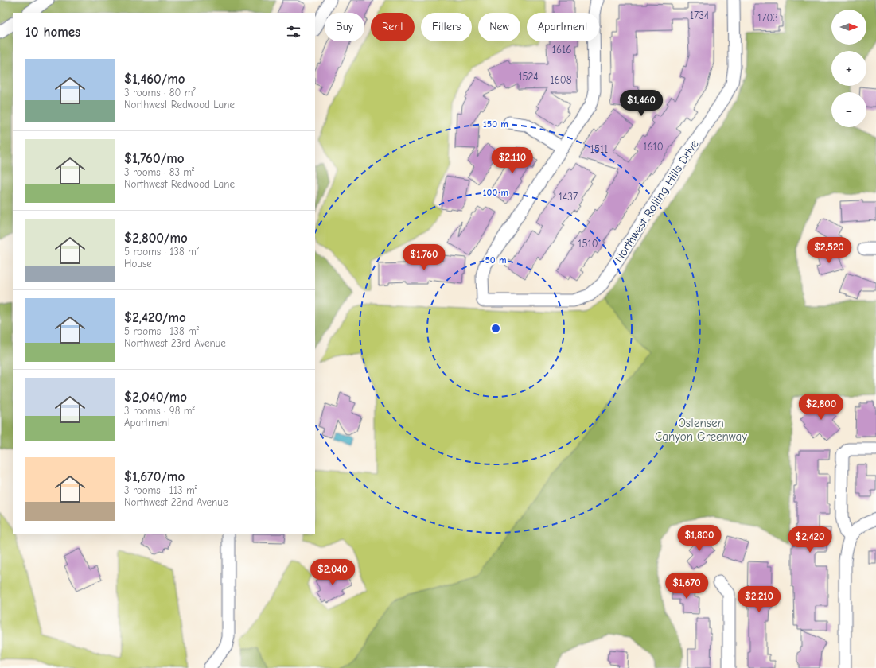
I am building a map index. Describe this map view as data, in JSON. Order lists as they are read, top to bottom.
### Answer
{
  "streets": {
    "street": ["Northwest Rolling Hills Drive"]
  },
  "parks": ["Ostensen Canyon Greenway"],
  "house_numbers": [
    "1734",
    "1703",
    "1616",
    "1524",
    "1608",
    "1610",
    "1511",
    "1437",
    "1510"
  ],
  "north": "right",
  "page": {
    "map_buttons": ["+", "−"],
    "chip": [
      "Buy",
      "Rent",
      "Filters",
      "New",
      "Apartment"
    ],
    "heading": "10 homes",
    "list": [
      {
        "name": "$1,460/mo",
        "note": "3 rooms · 80 m² · Northwest Redwood Lane"
      },
      {
        "name": "$1,760/mo",
        "note": "3 rooms · 83 m² · Northwest Redwood Lane"
      },
      {
        "name": "$2,800/mo",
        "note": "5 rooms · 138 m² · House"
      },
      {
        "name": "$2,420/mo",
        "note": "5 rooms · 138 m² · Northwest 23rd Avenue"
      },
      {
        "name": "$2,040/mo",
        "note": "3 rooms · 98 m² · Apartment"
      },
      {
        "name": "$1,670/mo",
        "note": "3 rooms · 113 m² · Northwest 22nd Avenue"
      }
    ],
    "price": [
      "$1,460",
      "$2,110",
      "$2,520",
      "$1,760",
      "$2,800",
      "$1,800",
      "$2,420",
      "$2,040",
      "$1,670",
      "$2,210"
    ]
  },
  "rings": ["150 m", "100 m", "50 m"]
}
